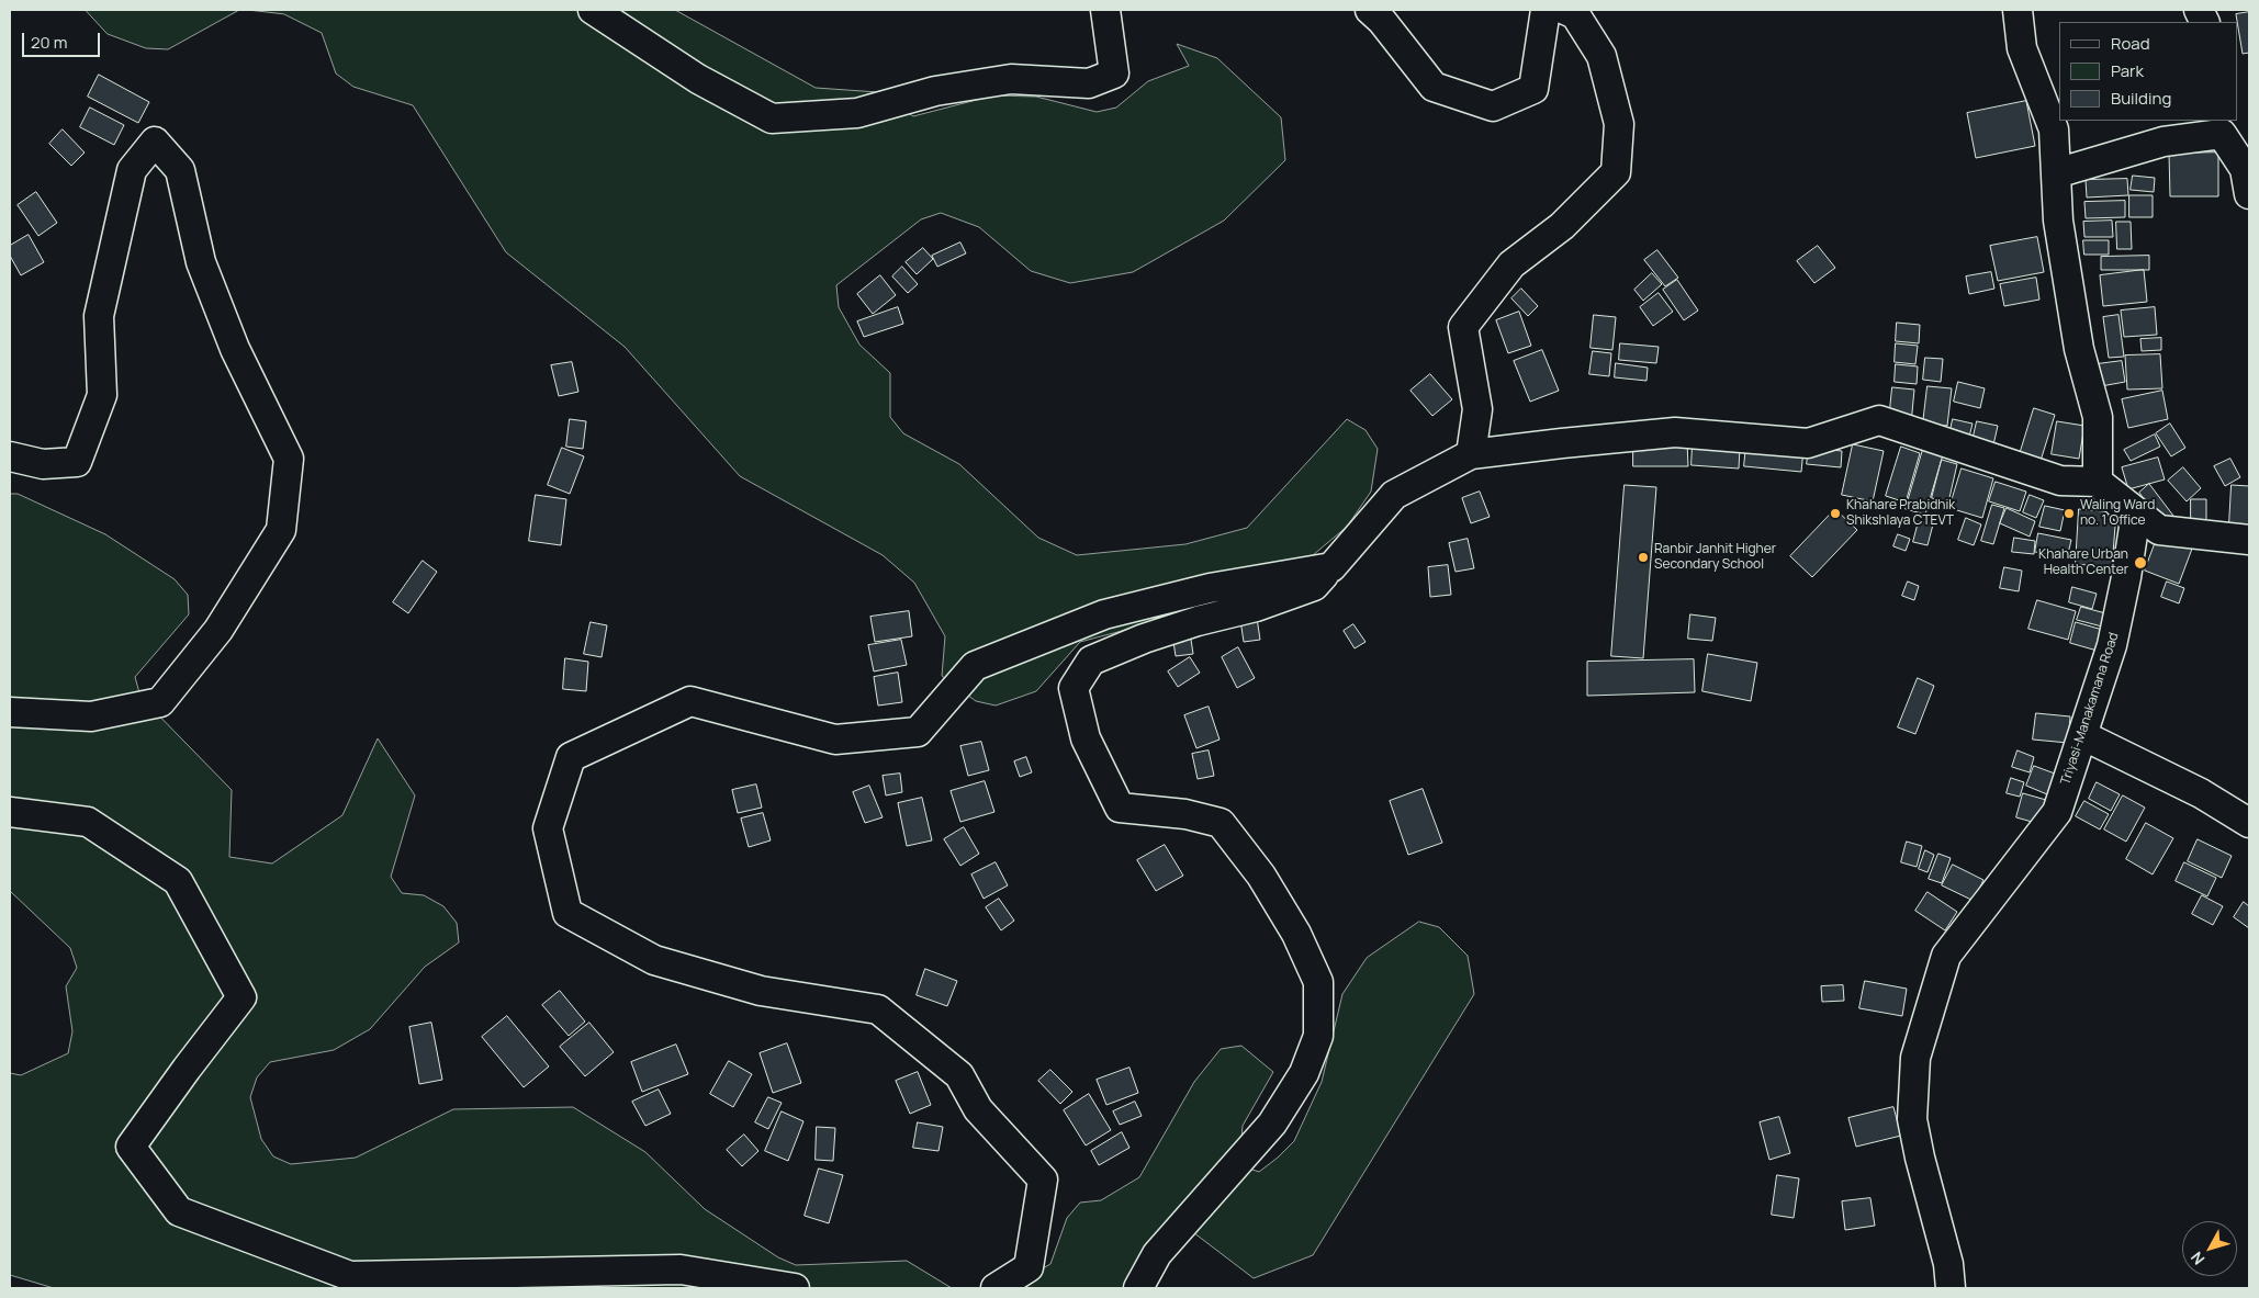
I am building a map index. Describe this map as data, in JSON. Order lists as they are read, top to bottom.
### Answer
{
  "streets": {
    "street": ["Triyasi-Manakamana Road"]
  },
  "places": [
    "Khahare Prabidhik Shikshlaya CTEVT",
    "Waling Ward no. 1 Office",
    "Ranbir Janhit Higher Secondary School",
    "Khahare Urban Health Center"
  ],
  "legend": ["Road", "Park", "Building"],
  "scale_bar": "20 m",
  "north": "bottom left"
}
